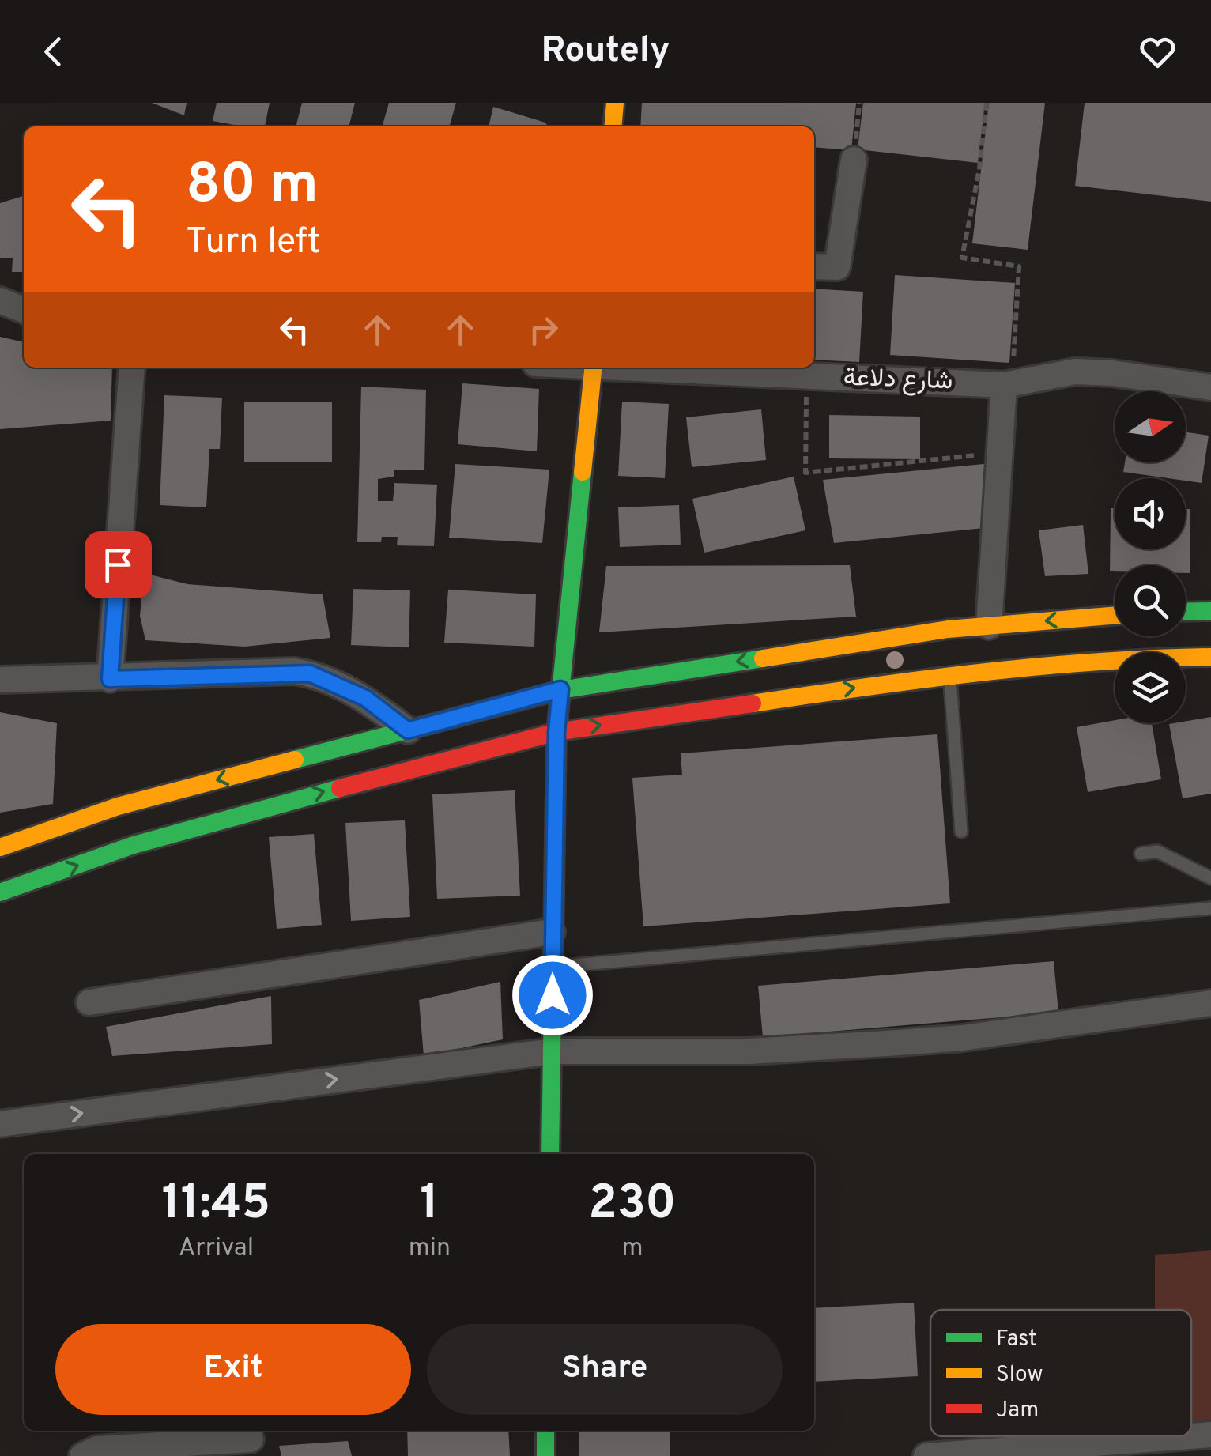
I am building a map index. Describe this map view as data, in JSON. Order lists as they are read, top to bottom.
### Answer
{
  "streets": {
    "street": ["شارع دلاعة"]
  },
  "legend": ["Fast", "Slow", "Jam"],
  "north": "right",
  "page": {
    "header": "Routely",
    "turn": ["80 m", "Turn left"],
    "eta": [
      "11:45",
      "Arrival",
      "1",
      "min",
      "230",
      "m"
    ],
    "buttons": ["Exit", "Share"]
  }
}
